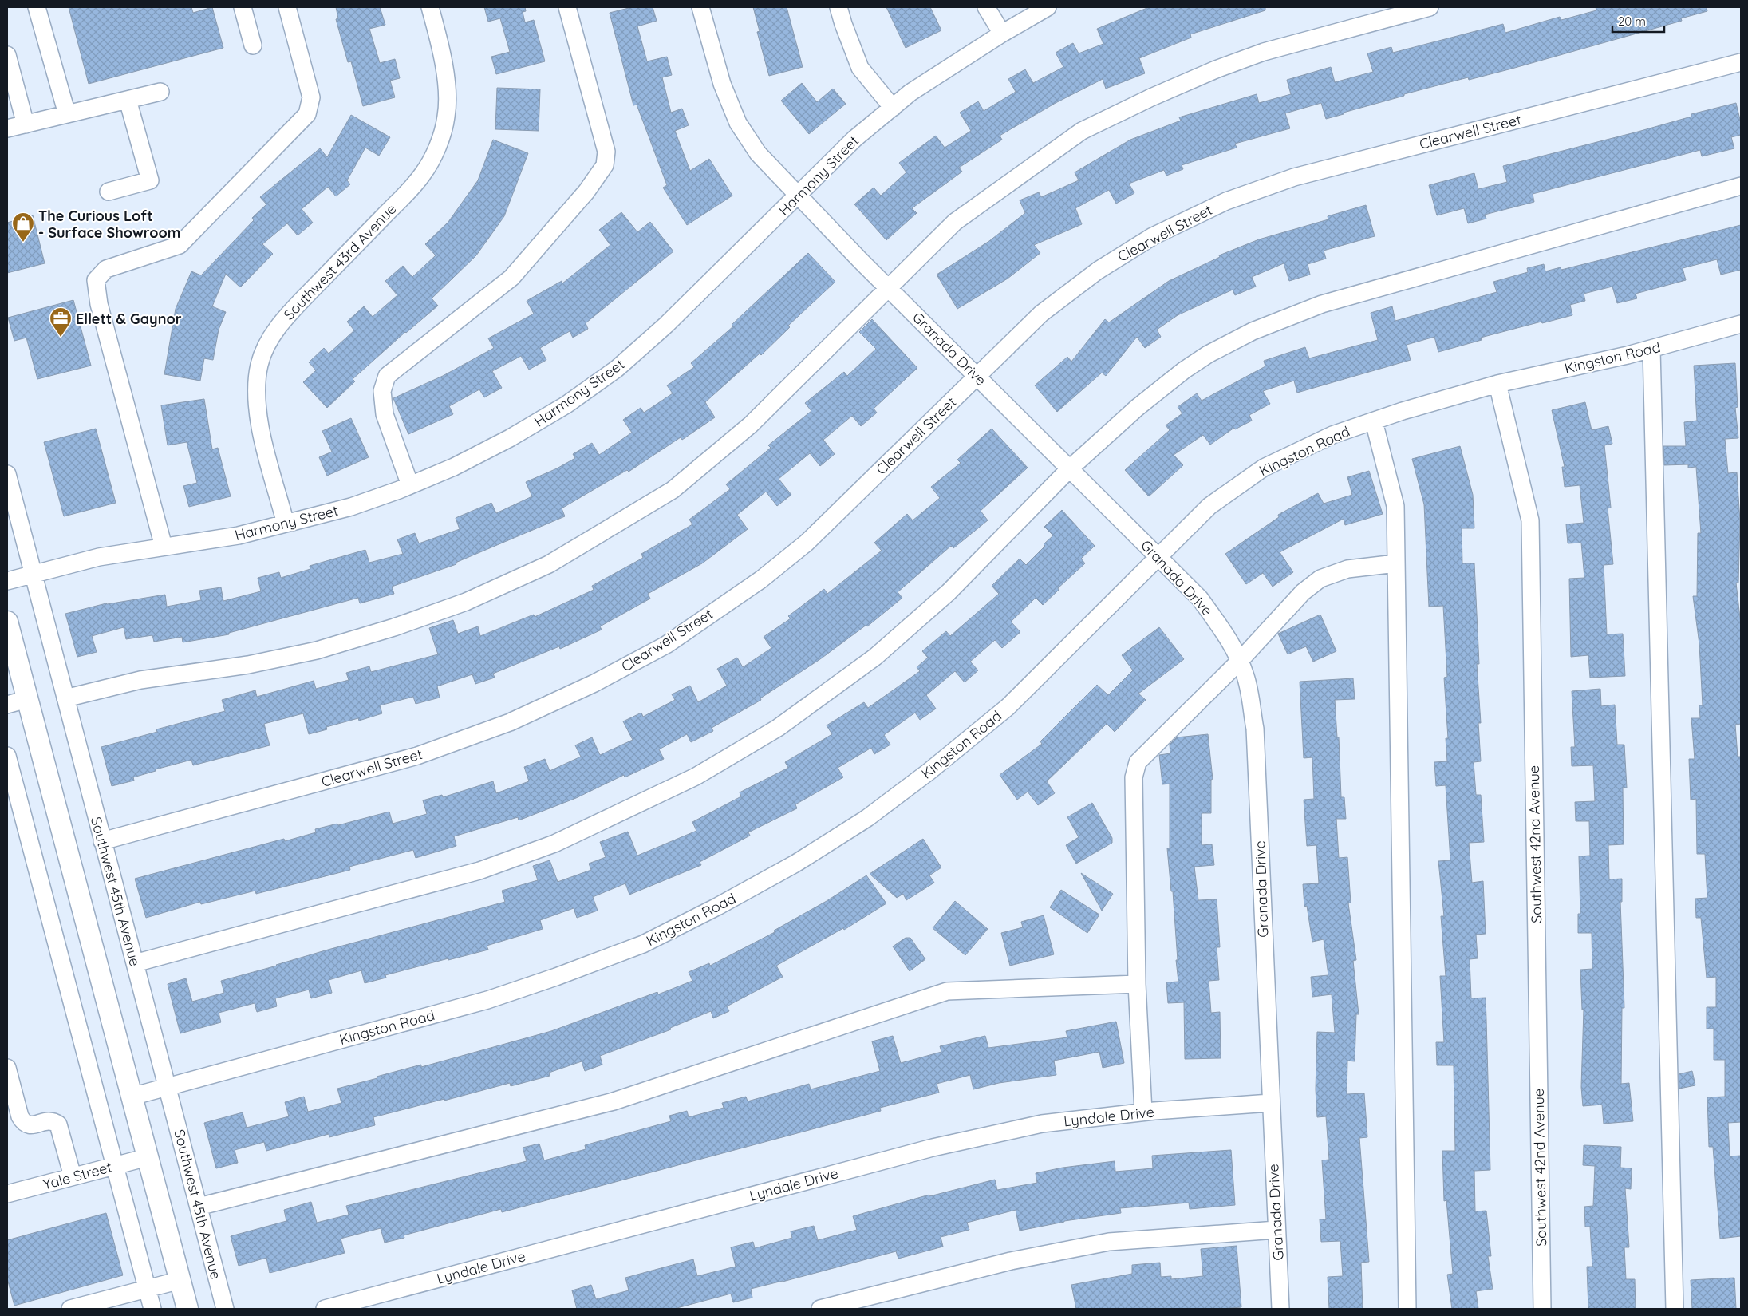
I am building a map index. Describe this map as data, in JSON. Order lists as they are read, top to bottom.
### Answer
{
  "streets": {
    "street": [
      "Clearwell Street",
      "Harmony Street",
      "Southwest 43rd Avenue",
      "Granada Drive",
      "Kingston Road",
      "Southwest 42nd Avenue",
      "Southwest 45th Avenue",
      "Lyndale Drive",
      "Yale Street"
    ]
  },
  "crossings": [
    ["Clearwell Street", "Granada Drive"],
    ["Clearwell Street", "Southwest 45th Avenue"],
    ["Harmony Street", "Southwest 43rd Avenue"],
    ["Harmony Street", "Granada Drive"],
    ["Harmony Street", "Southwest 45th Avenue"],
    ["Granada Drive", "Kingston Road"],
    ["Granada Drive", "Lyndale Drive"],
    ["Kingston Road", "Southwest 42nd Avenue"],
    ["Kingston Road", "Southwest 45th Avenue"]
  ],
  "places": {
    "shop": ["The Curious Loft - Surface Showroom"],
    "office": ["Ellett & Gaynor"]
  },
  "scale_bar": "20 m"
}
